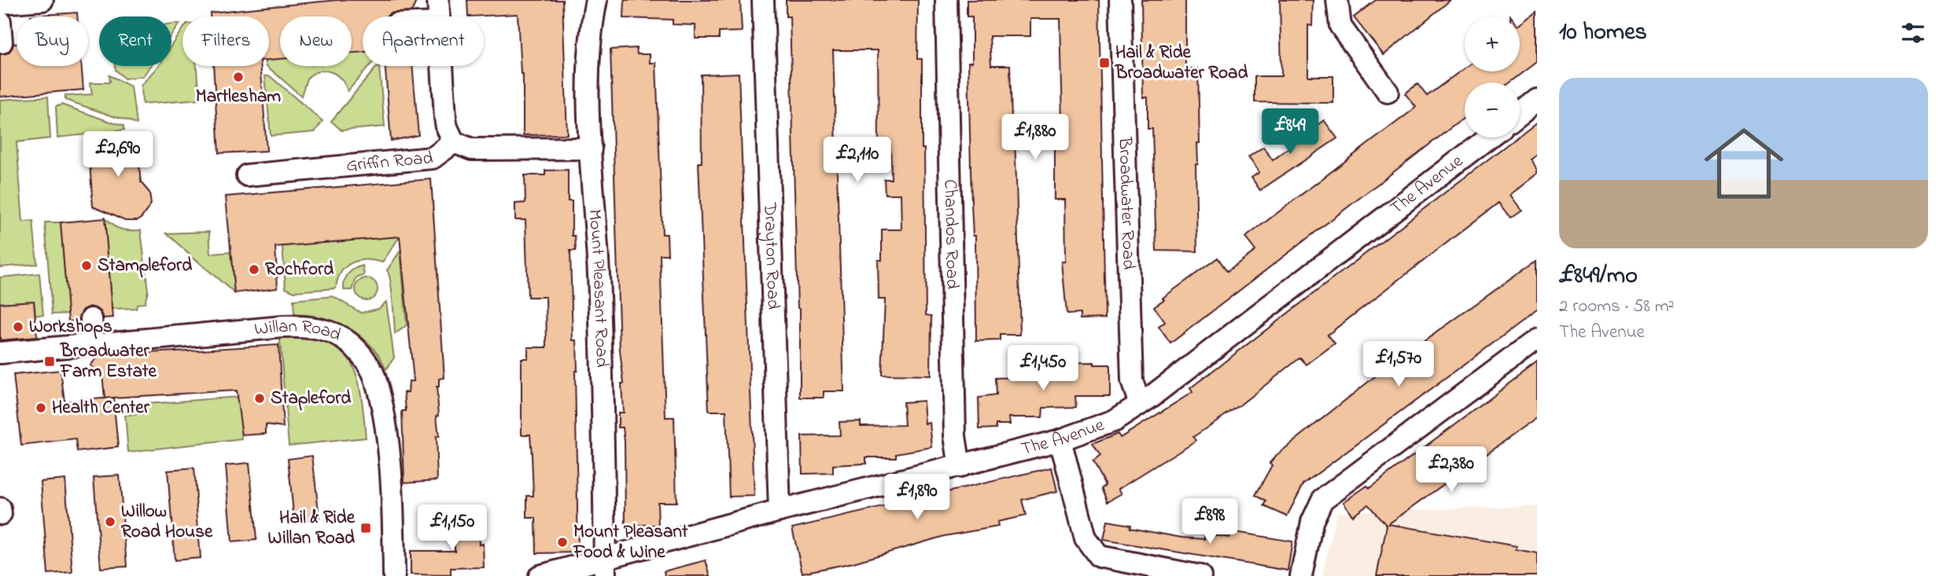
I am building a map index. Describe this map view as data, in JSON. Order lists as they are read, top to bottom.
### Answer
{
  "streets": {
    "street": [
      "Griffin Road",
      "The Avenue",
      "Broadwater Road",
      "Chandos Road",
      "Drayton Road",
      "Mount Pleasant Road",
      "Willan Road"
    ]
  },
  "crossings": [
    ["Griffin Road", "Mount Pleasant Road"],
    ["The Avenue", "Broadwater Road"],
    ["The Avenue", "Chandos Road"],
    ["The Avenue", "Drayton Road"],
    ["The Avenue", "Mount Pleasant Road"]
  ],
  "places": {
    "transit": ["Hail & Ride Broadwater Road", "Broadwater Farm Estate", "Hail & Ride Willan Road"],
    "other": [
      "Martlesham",
      "Stampleford",
      "Rochford",
      "Workshops",
      "Stapleford",
      "Health Center",
      "Willow Road House",
      "Mount Pleasant Food & Wine"
    ]
  },
  "page": {
    "heading": "10 homes",
    "map_buttons": ["+", "−"],
    "chip": [
      "Buy",
      "Rent",
      "Filters",
      "New",
      "Apartment"
    ],
    "list": [
      {
        "name": "£849/mo",
        "note": "2 rooms · 58 m² · The Avenue"
      }
    ],
    "price": [
      "£849",
      "£1,880",
      "£2,690",
      "£2,110",
      "£1,570",
      "£1,450",
      "£2,380",
      "£1,890",
      "£898",
      "£1,150"
    ]
  }
}
